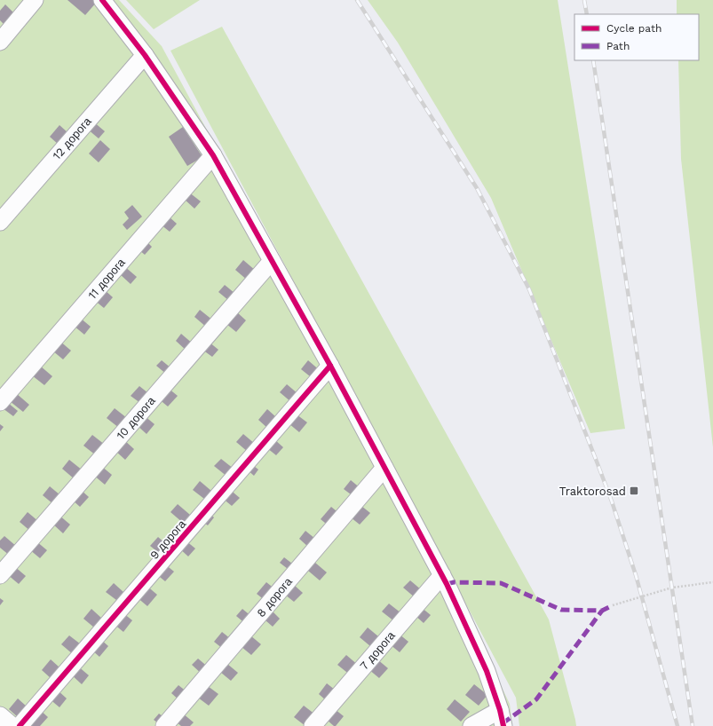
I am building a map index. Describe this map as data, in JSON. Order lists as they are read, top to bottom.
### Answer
{
  "streets": {
    "street": [
      "12 дорога",
      "11 дорога",
      "10 дорога",
      "9 дорога",
      "8 дорога",
      "7 дорога"
    ]
  },
  "places": {
    "transit": ["Traktorosad"]
  },
  "legend": ["Cycle path", "Path"]
}
